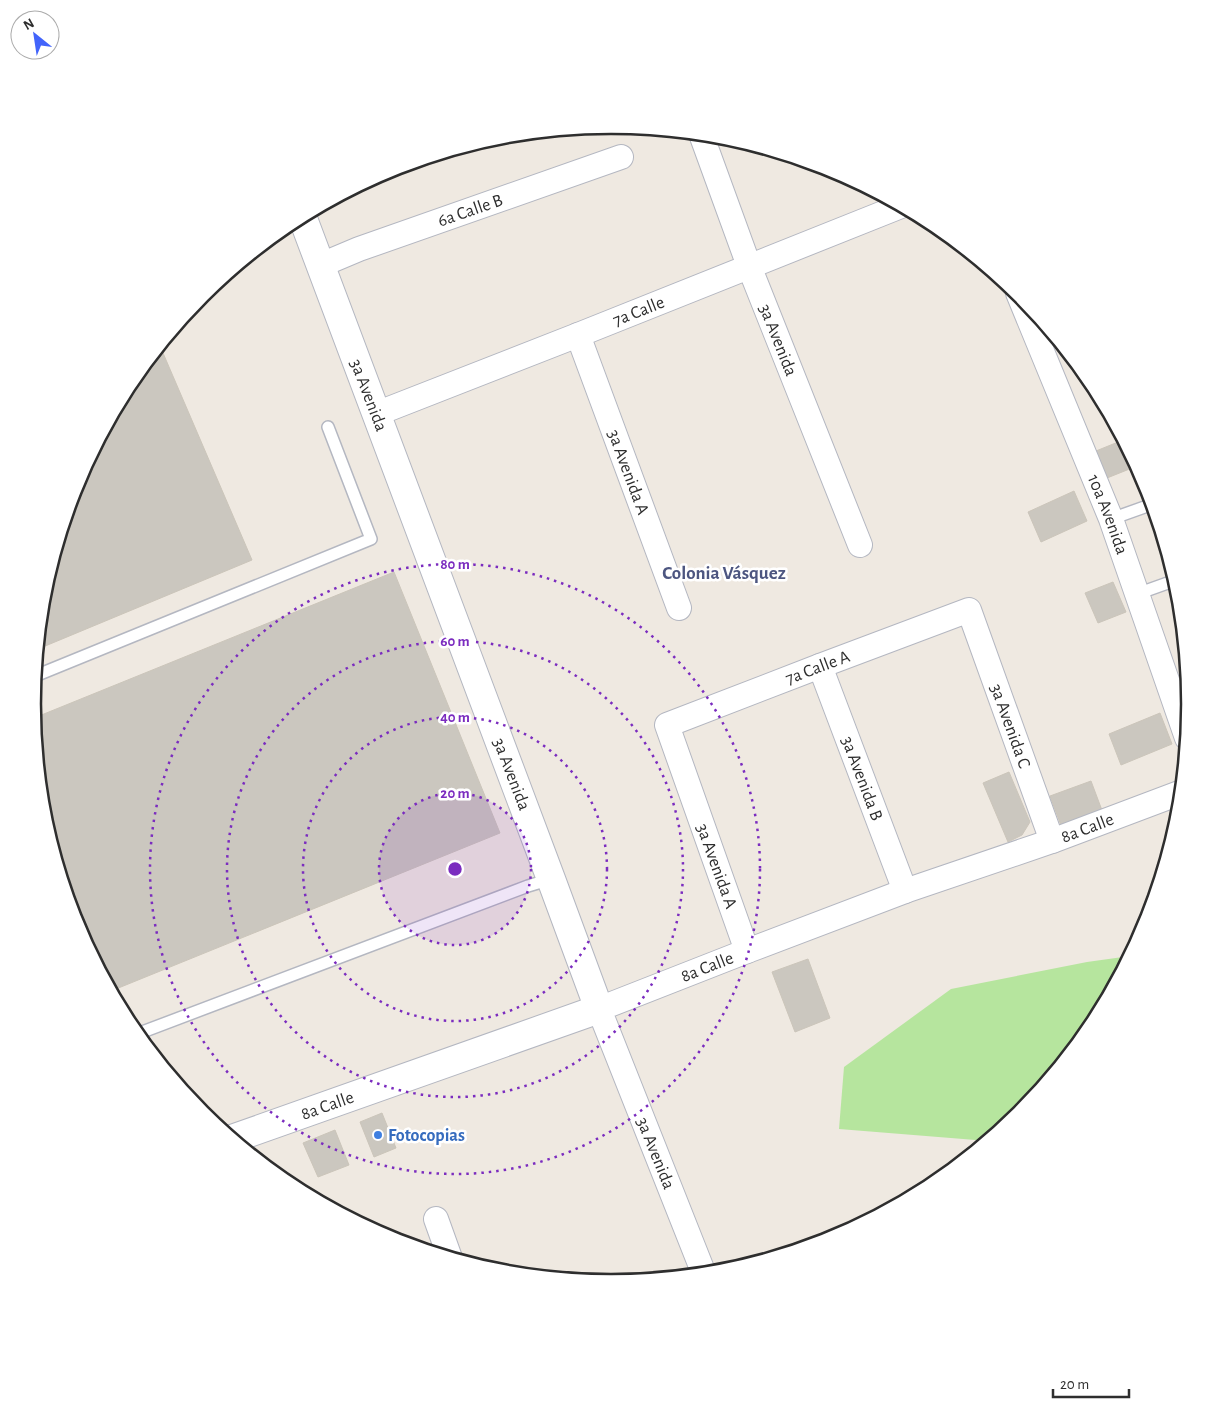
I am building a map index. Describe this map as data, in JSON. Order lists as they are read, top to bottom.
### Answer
{
  "streets": {
    "street": [
      "6a Calle B",
      "7a Calle",
      "3a Avenida",
      "3a Avenida A",
      "10a Avenida",
      "7a Calle A",
      "3a Avenida C",
      "3a Avenida B",
      "8a Calle"
    ]
  },
  "crossings": [
    ["6a Calle B", "3a Avenida"],
    ["7a Calle", "3a Avenida"],
    ["7a Calle", "3a Avenida A"],
    ["3a Avenida", "8a Calle"],
    ["3a Avenida A", "7a Calle A"],
    ["3a Avenida A", "8a Calle"],
    ["7a Calle A", "3a Avenida C"],
    ["7a Calle A", "3a Avenida B"],
    ["3a Avenida C", "8a Calle"],
    ["3a Avenida B", "8a Calle"]
  ],
  "districts": ["Colonia Vásquez"],
  "places": ["Fotocopias"],
  "scale_bar": "20 m",
  "north": "top left",
  "rings": [
    "80 m",
    "60 m",
    "40 m",
    "20 m"
  ]
}
